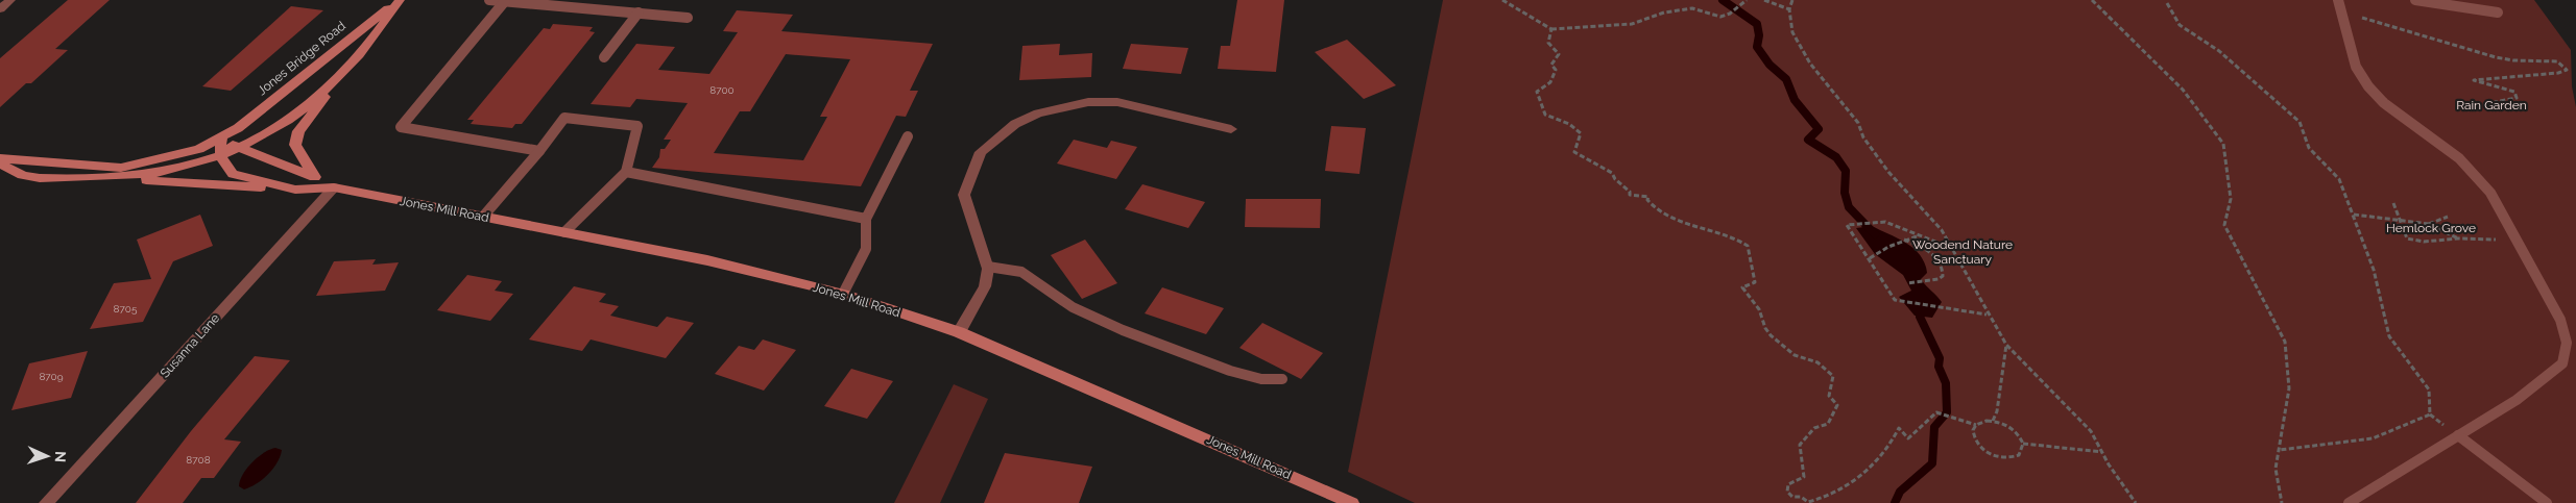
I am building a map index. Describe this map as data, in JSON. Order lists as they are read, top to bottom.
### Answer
{
  "streets": {
    "street": ["Jones Bridge Road", "Jones Mill Road", "Susanna Lane"]
  },
  "crossings": [
    ["Jones Bridge Road", "Jones Mill Road"],
    ["Jones Mill Road", "Susanna Lane"]
  ],
  "parks": ["Rain Garden", "Hemlock Grove", "Woodend Nature Sanctuary"],
  "house_numbers": [
    "8700",
    "8705",
    "8709",
    "8708"
  ],
  "north": "right"
}
